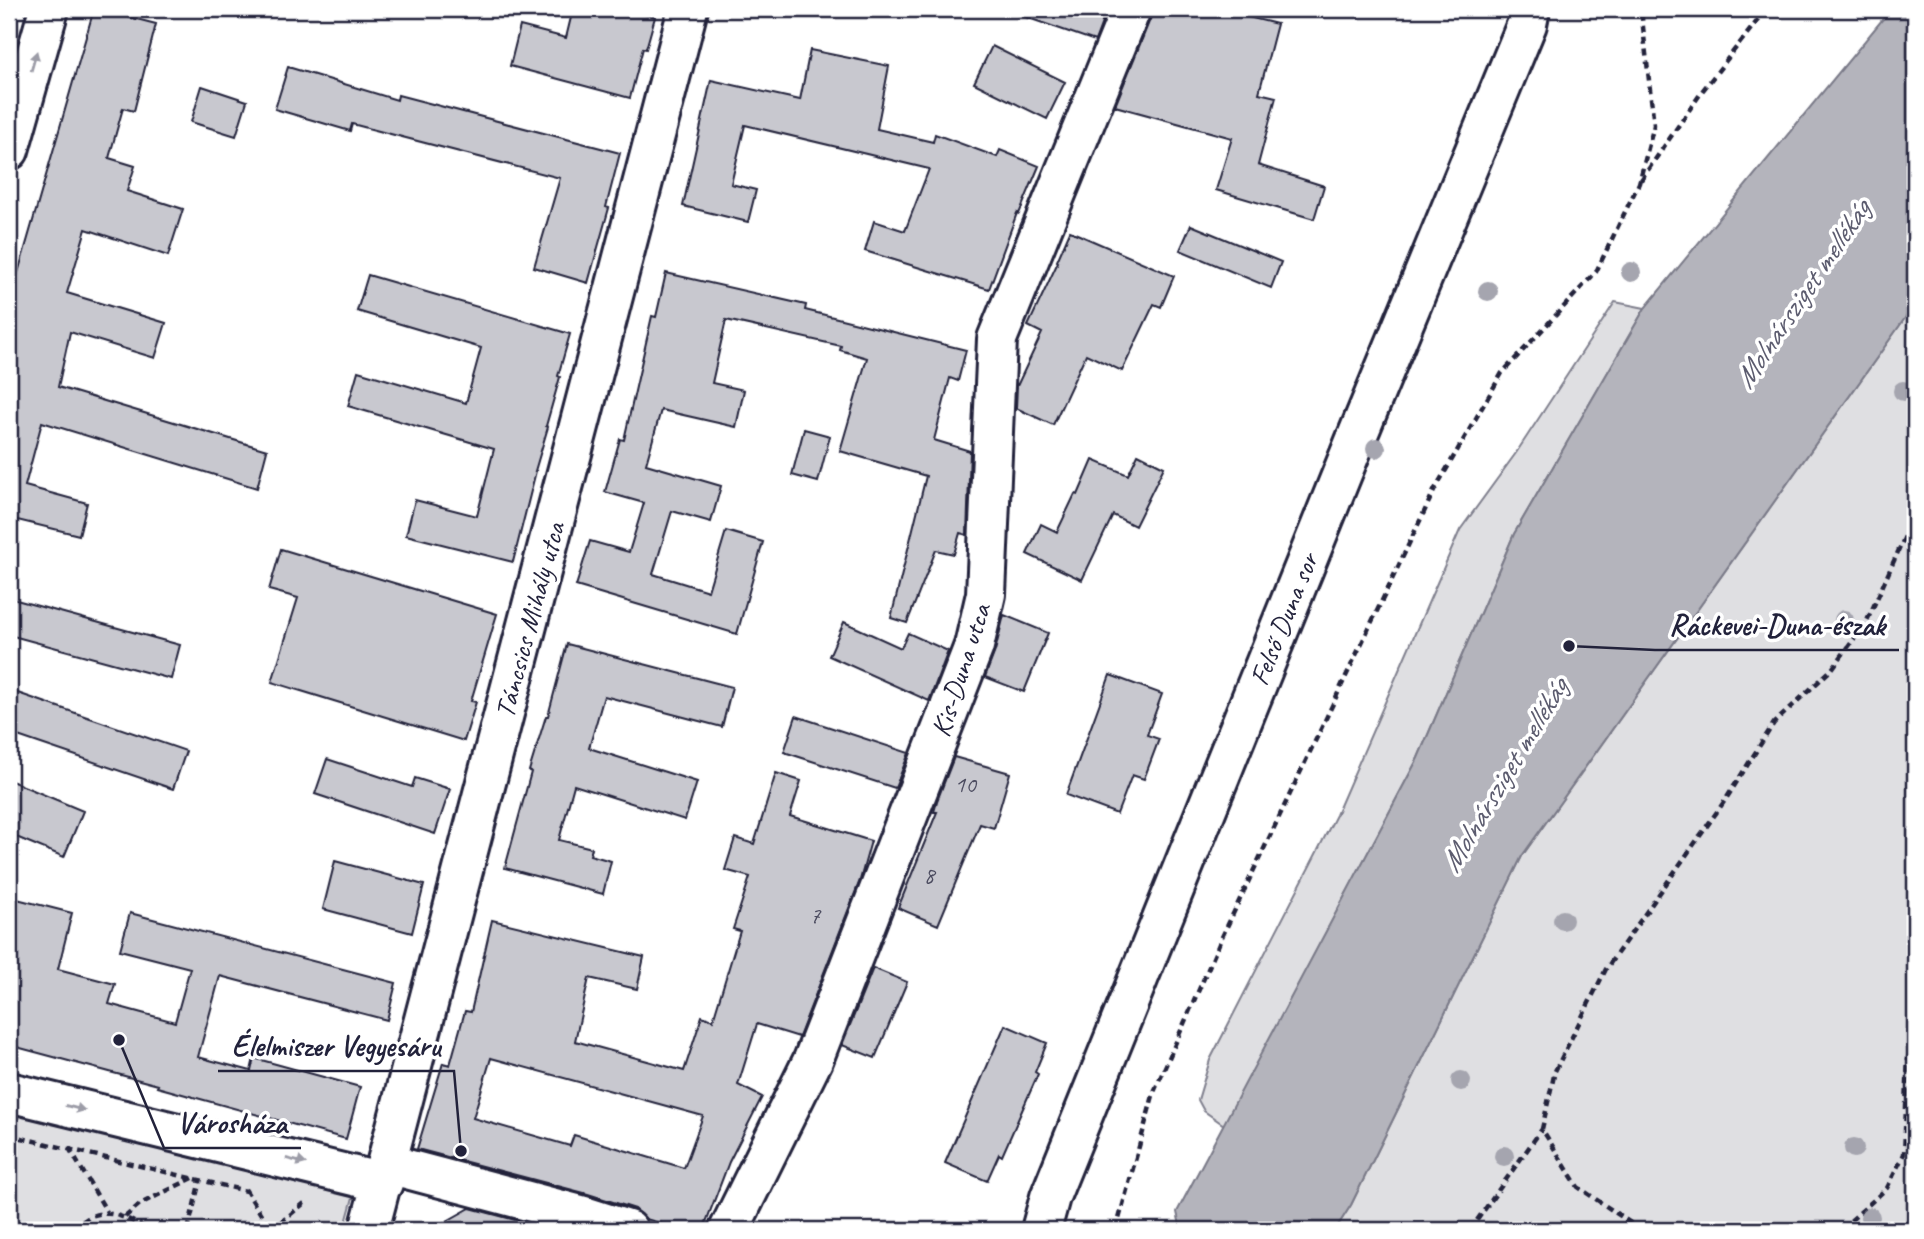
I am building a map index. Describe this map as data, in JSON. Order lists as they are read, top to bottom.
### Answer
{
  "streets": {
    "street": ["Felső Duna sor", "Táncsics Mihály utca", "Kis-Duna utca"]
  },
  "water": ["Molnársziget mellékág"],
  "places": ["Ráckevei-Duna-észak", "Városháza", "Élelmiszer Vegyesáru"],
  "house_numbers": ["10", "8", "7"]
}
